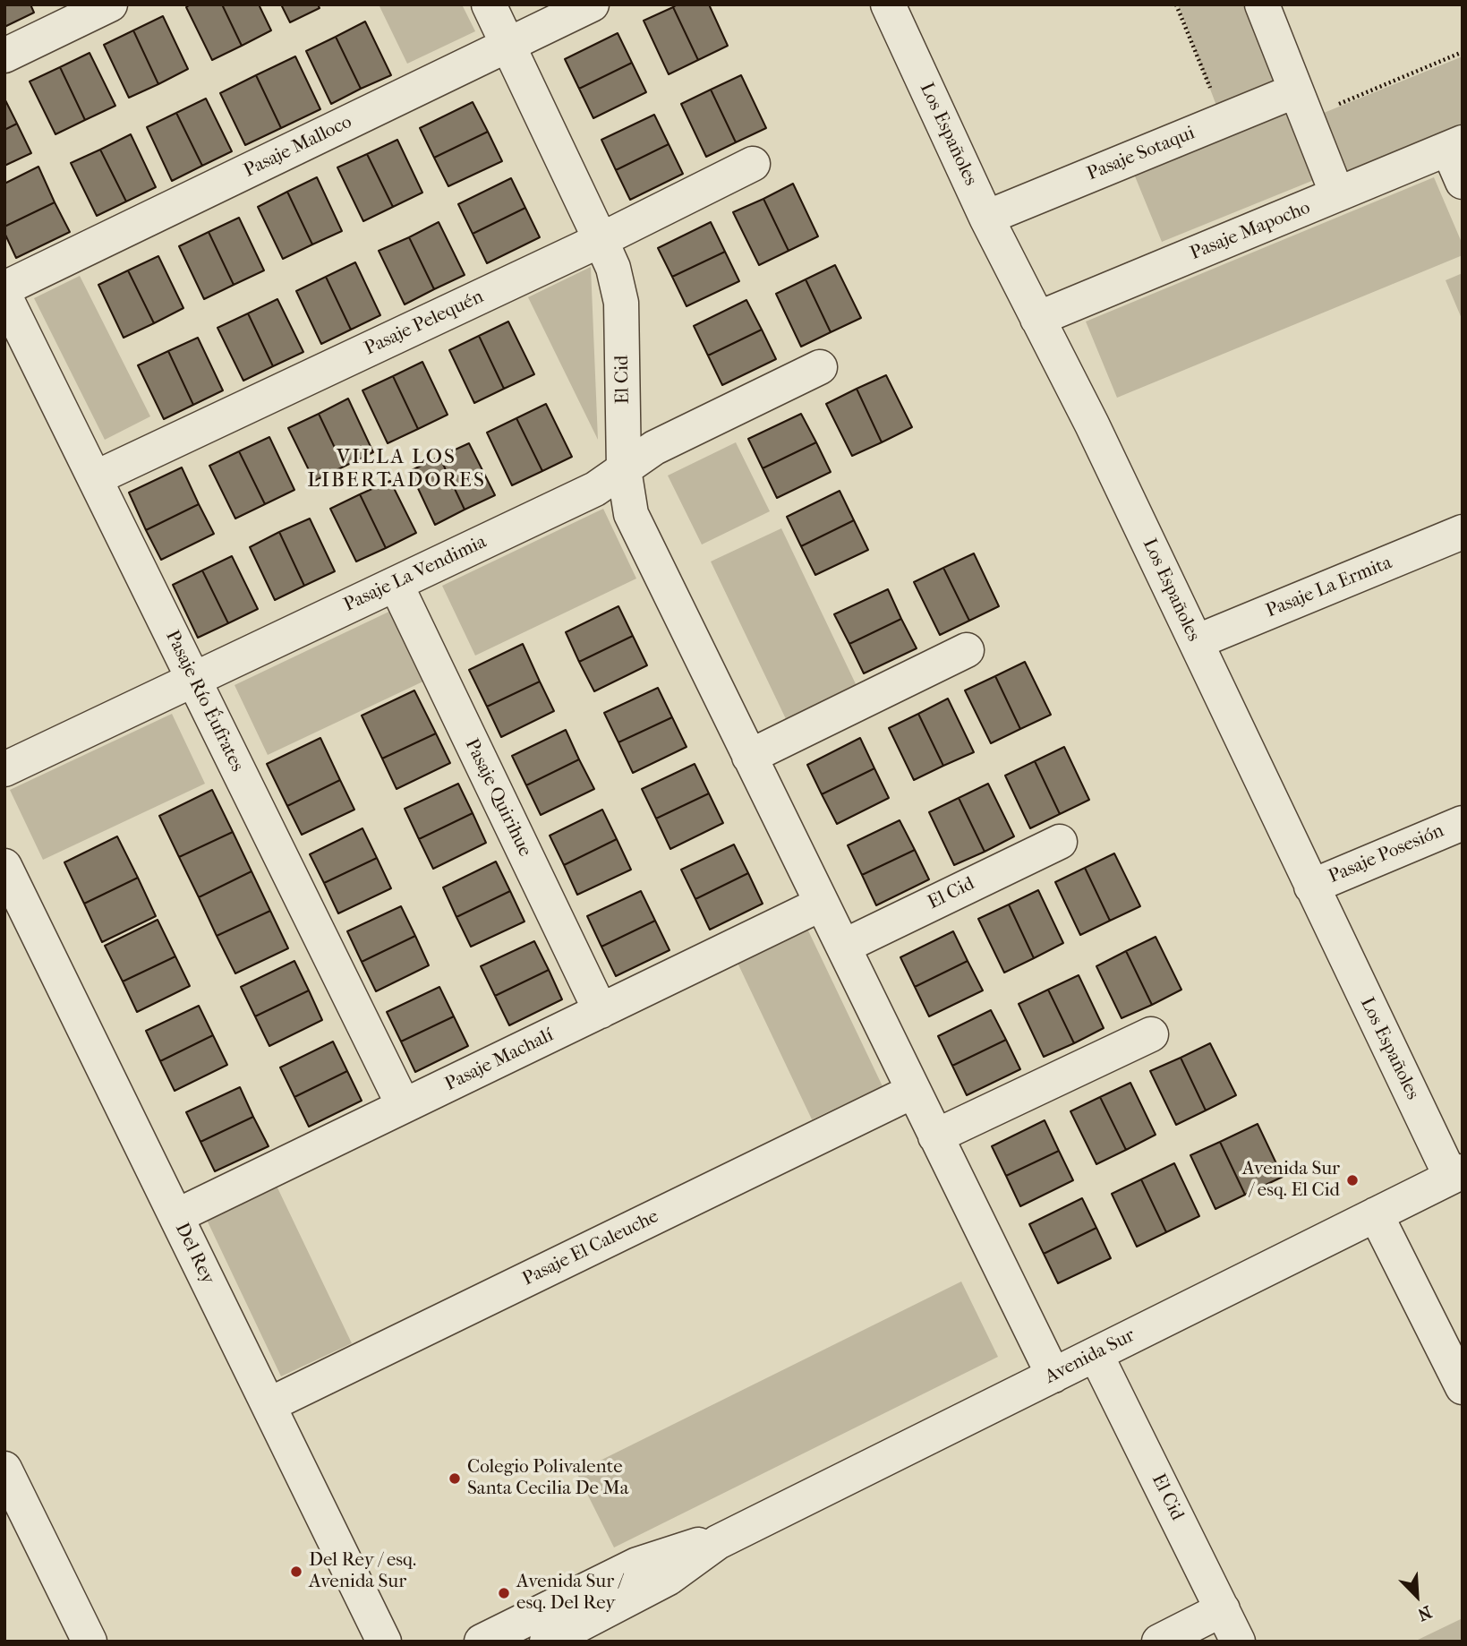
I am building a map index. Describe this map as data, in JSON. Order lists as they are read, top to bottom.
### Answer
{
  "streets": {
    "street": [
      "Los Españoles",
      "Pasaje Malloco",
      "Pasaje Sotaqui",
      "Pasaje Mapocho",
      "Pasaje Pelequén",
      "El Cid",
      "Pasaje La Vendimia",
      "Pasaje La Ermita",
      "Pasaje Río Éufrates",
      "Pasaje Quirihue",
      "Pasaje Posesión",
      "Pasaje Machalí",
      "Pasaje El Caleuche",
      "Del Rey",
      "Avenida Sur"
    ]
  },
  "crossings": [
    ["Los Españoles", "Pasaje Sotaqui"],
    ["Los Españoles", "Pasaje Mapocho"],
    ["Los Españoles", "Pasaje La Ermita"],
    ["Los Españoles", "Pasaje Posesión"],
    ["Los Españoles", "Avenida Sur"],
    ["Pasaje Malloco", "El Cid"],
    ["Pasaje Pelequén", "El Cid"],
    ["Pasaje Pelequén", "Pasaje Río Éufrates"],
    ["El Cid", "Pasaje La Vendimia"],
    ["El Cid", "Pasaje Machalí"],
    ["El Cid", "Pasaje El Caleuche"],
    ["El Cid", "Avenida Sur"],
    ["Pasaje La Vendimia", "Pasaje Río Éufrates"],
    ["Pasaje La Vendimia", "Pasaje Quirihue"],
    ["Pasaje Río Éufrates", "Pasaje Machalí"],
    ["Pasaje Quirihue", "Pasaje Machalí"],
    ["Pasaje Machalí", "Del Rey"],
    ["Pasaje El Caleuche", "Del Rey"]
  ],
  "districts": ["VILLA LOS LIBERTADORES"],
  "places": [
    "Avenida Sur / esq. El Cid",
    "Colegio Polivalente Santa Cecilia De Ma",
    "Del Rey / esq. Avenida Sur",
    "Avenida Sur / esq. Del Rey"
  ],
  "north": "bottom right"
}
